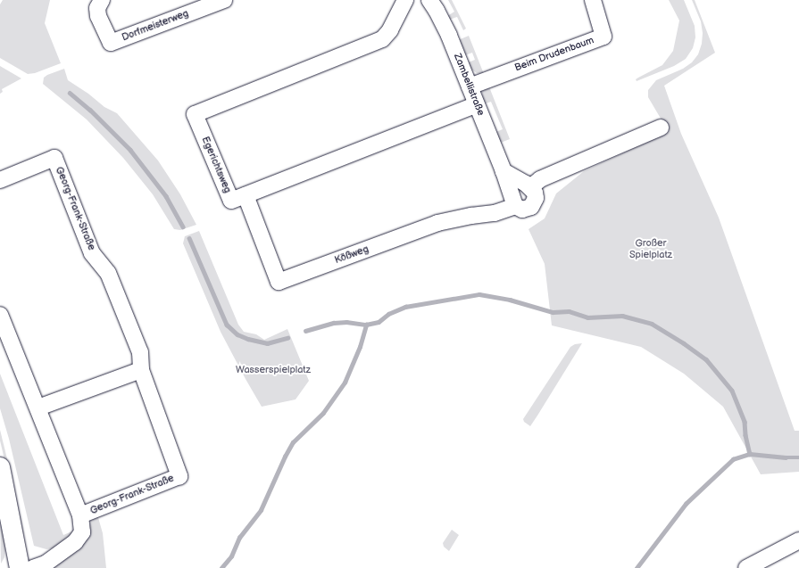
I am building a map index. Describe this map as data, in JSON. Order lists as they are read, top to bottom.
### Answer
{
  "streets": {
    "street": [
      "Dorfmeisterweg",
      "Beim Drudenbaum",
      "Zambellistraße",
      "Egerichtsweg",
      "Georg-Frank-Straße",
      "Kößweg"
    ]
  },
  "crossings": [
    ["Beim Drudenbaum", "Zambellistraße"],
    ["Zambellistraße", "Egerichtsweg"],
    ["Zambellistraße", "Kößweg"],
    ["Egerichtsweg", "Kößweg"]
  ],
  "parks": ["Großer Spielplatz", "Wasserspielplatz"]
}
